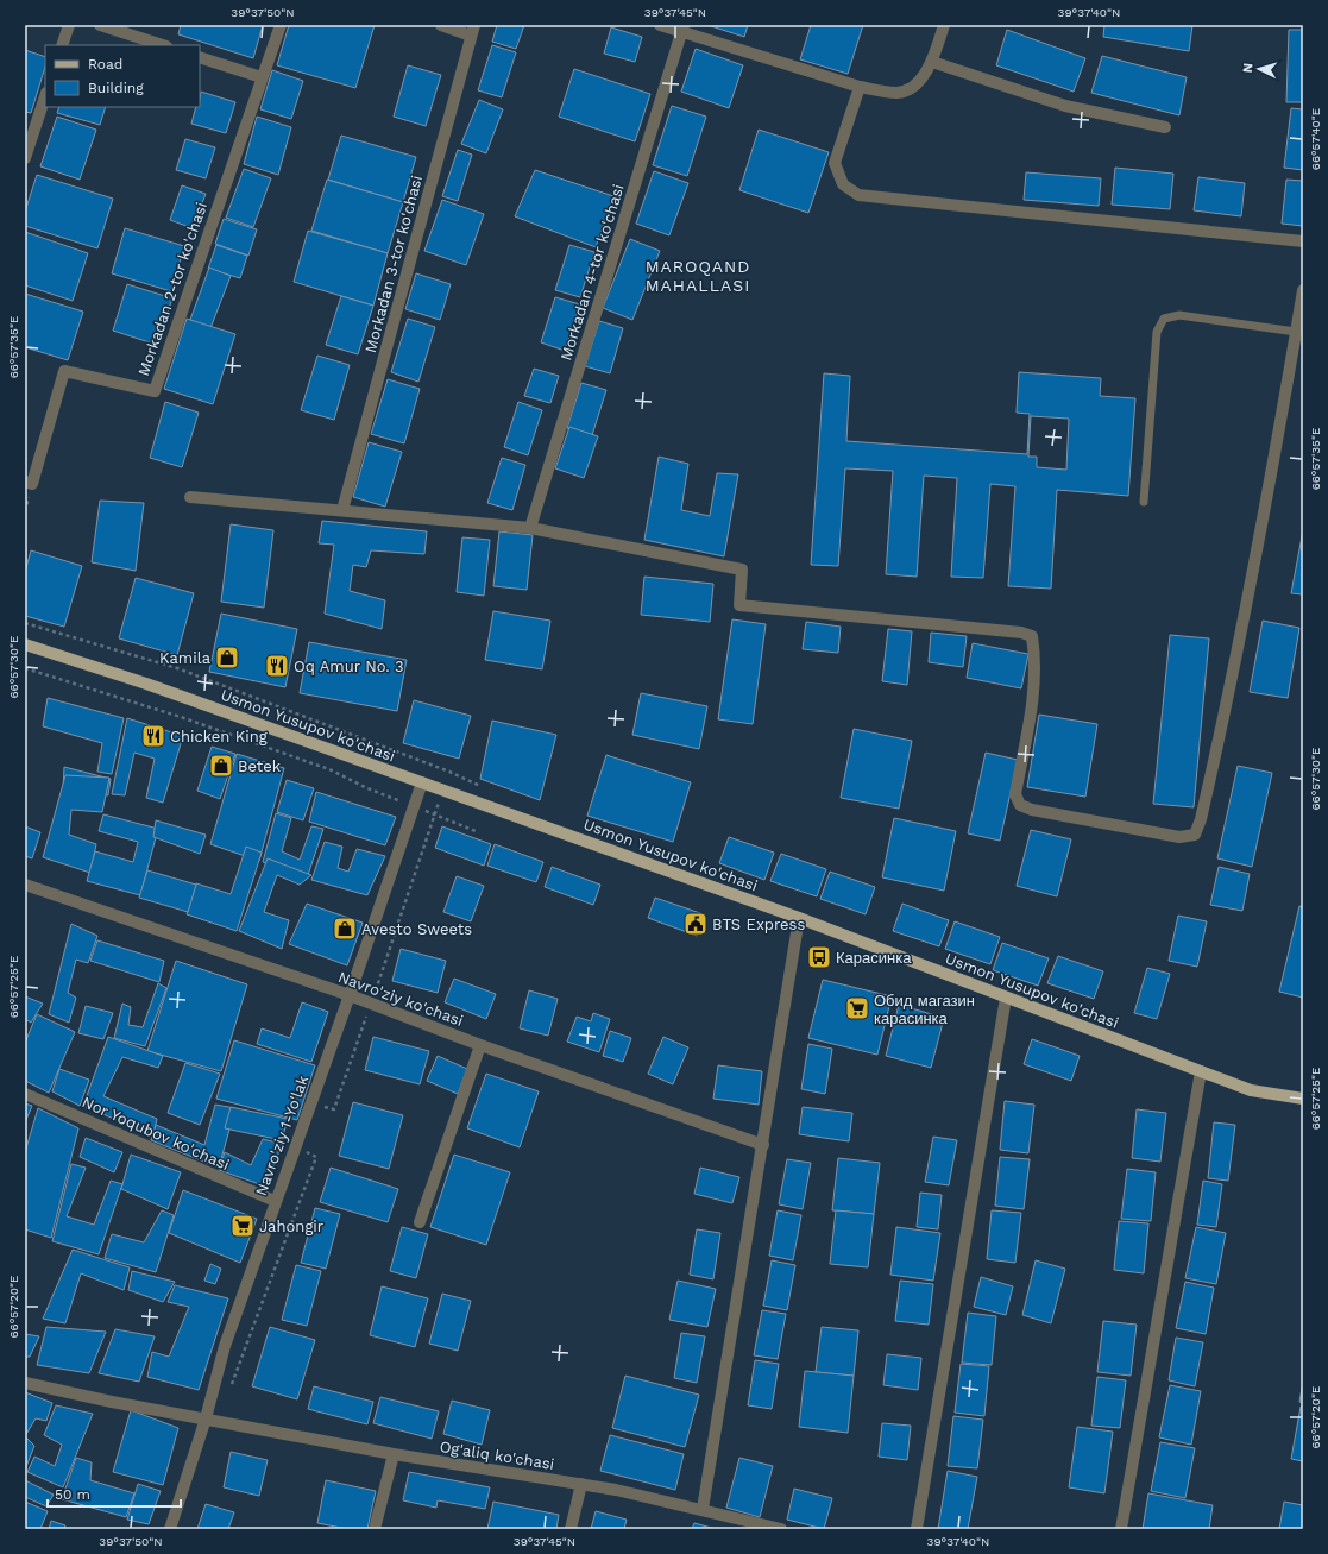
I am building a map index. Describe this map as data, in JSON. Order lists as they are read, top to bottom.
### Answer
{
  "streets": {
    "main road": ["Usmon Yusupov ko'chasi"],
    "street": [
      "Morkadan 3-tor ko'chasi",
      "Morkadan 4-tor ko'chasi",
      "Morkadan 2-tor ko'chasi",
      "Navro'ziy ko'chasi",
      "Nor Yoqubov ko'chasi",
      "Navro'ziy 1-Yo'lak",
      "Og'aliq ko'chasi"
    ]
  },
  "crossings": [
    ["Usmon Yusupov ko'chasi", "Navro'ziy 1-Yo'lak"],
    ["Navro'ziy ko'chasi", "Navro'ziy 1-Yo'lak"],
    ["Nor Yoqubov ko'chasi", "Navro'ziy 1-Yo'lak"],
    ["Navro'ziy 1-Yo'lak", "Og'aliq ko'chasi"]
  ],
  "districts": ["MAROQAND MAHALLASI"],
  "places": {
    "shop": ["Kamila", "Betek", "Avesto Sweets"],
    "restaurant": ["Oq Amur No. 3", "Chicken King"],
    "public building": ["BTS Express"],
    "bus stop": ["Карасинка"],
    "supermarket": ["Обид магазин карасинка", "Jahongir"]
  },
  "legend": ["Road", "Building"],
  "scale_bar": "50 m",
  "north": "left",
  "coordinates": [
    "39°37'50\"N",
    "39°37'45\"N",
    "39°37'40\"N",
    "66°57'40\"E",
    "66°57'35\"E",
    "66°57'30\"E",
    "66°57'25\"E",
    "66°57'20\"E"
  ]
}
